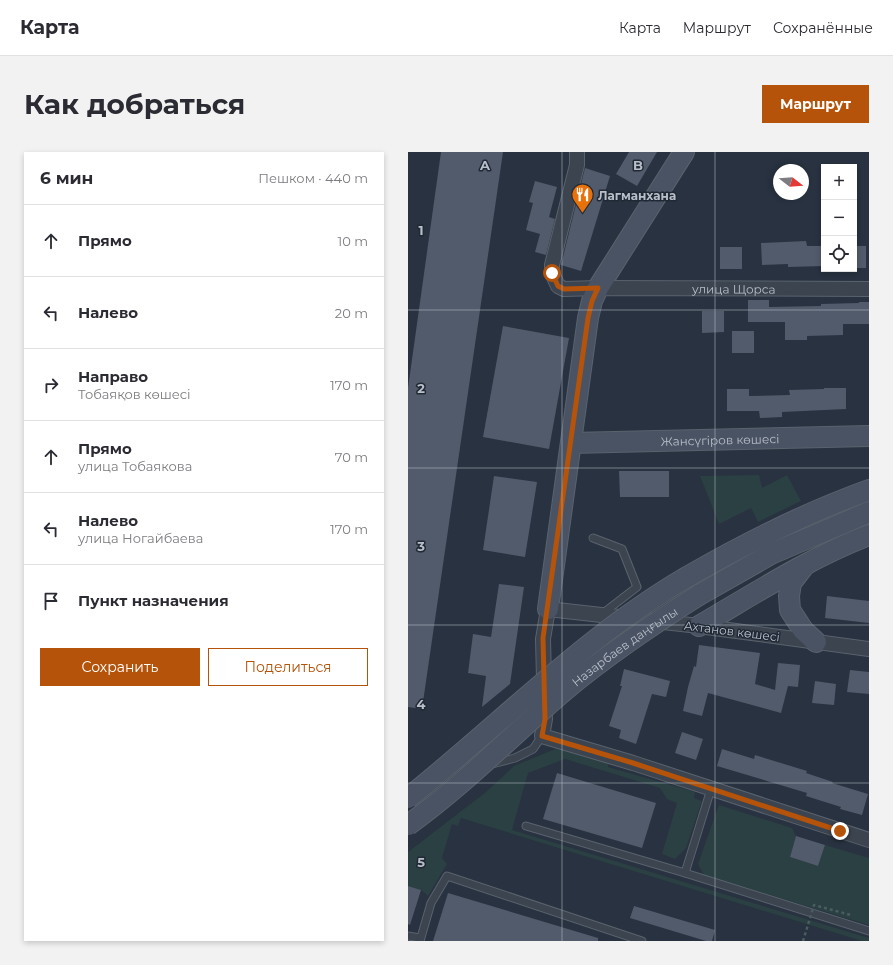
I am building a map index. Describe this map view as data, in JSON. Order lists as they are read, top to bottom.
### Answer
{
  "streets": {
    "main road": ["Жансүгіров көшесі", "Назарбаев даңғылы"],
    "street": ["улица Щорса", "Ахтанов көшесі"]
  },
  "places": {
    "restaurant": ["Лагманхана"]
  },
  "north": "right",
  "page": {
    "header": "Карта",
    "nav": ["Карта", "Маршрут", "Сохранённые"],
    "buttons": [
      "Маршрут",
      ["Сохранить", "Поделиться"]
    ],
    "title": "Как добраться",
    "heading": ["6 мин", "Пешком · 440 m"],
    "map_buttons": ["+", "−"],
    "list": [
      ["Прямо", "10 m"],
      ["Налево", "20 m"],
      ["Направо", "Тобаяқов көшесі", "170 m"],
      ["Прямо", "улица Тобаякова", "70 m"],
      ["Налево", "улица Ногайбаева", "170 m"],
      "Пункт назначения"
    ]
  },
  "grid": {
    "columns": ["A", "B"],
    "rows": [
      "1",
      "2",
      "3",
      "4",
      "5"
    ]
  }
}
